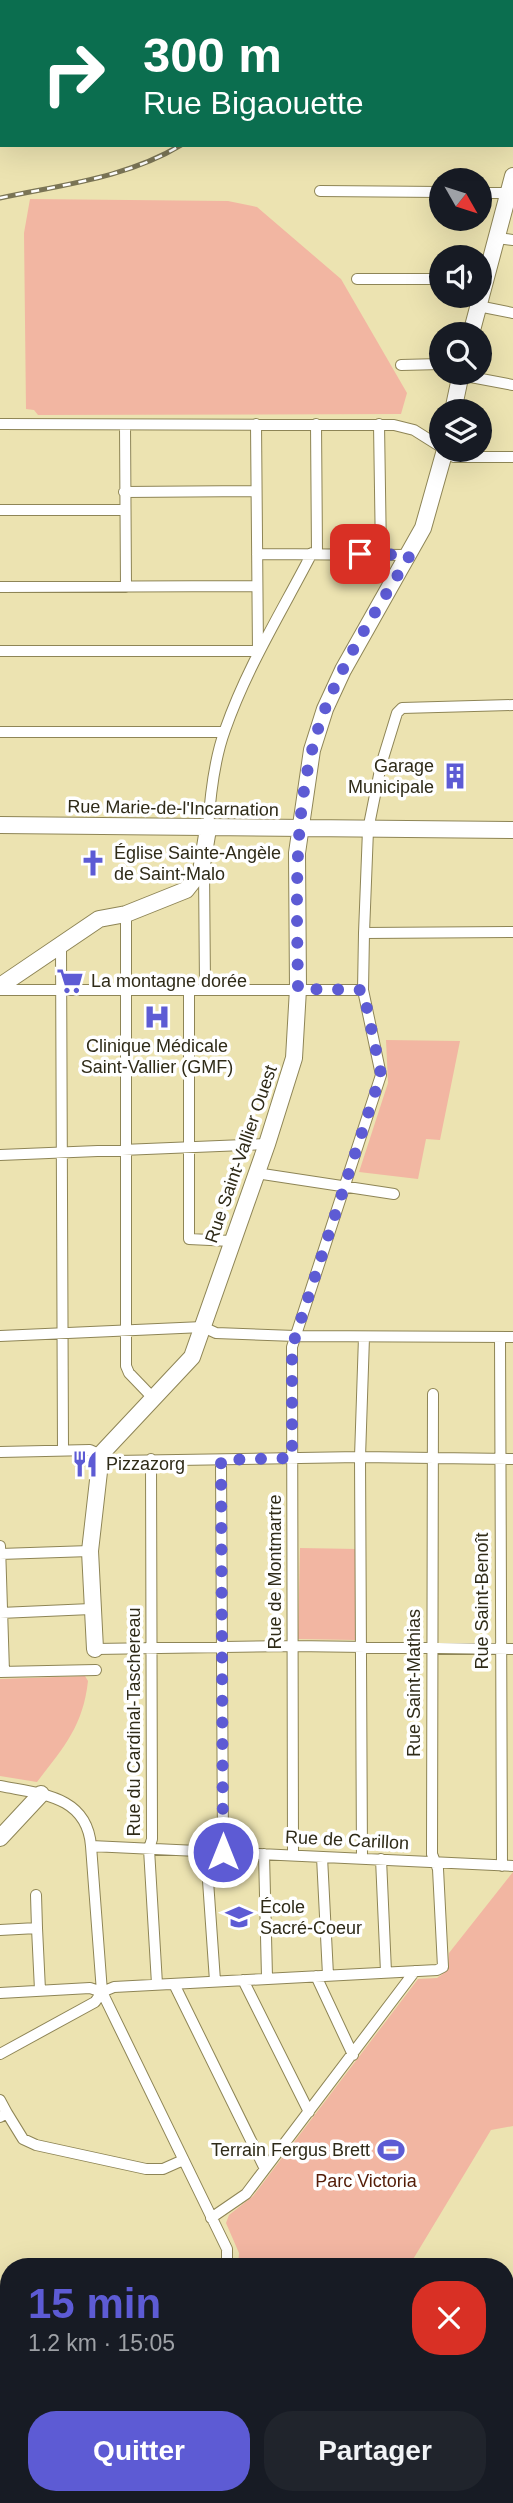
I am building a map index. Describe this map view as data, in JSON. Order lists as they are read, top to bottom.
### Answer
{
  "streets": {
    "street": [
      "Rue Marie-de-l'Incarnation",
      "Rue Saint-Vallier Ouest",
      "Rue de Montmartre",
      "Rue Saint-Benoît",
      "Rue Saint-Mathias",
      "Rue du Cardinal-Taschereau",
      "Rue de Carillon"
    ]
  },
  "crossings": [
    ["Rue Marie-de-l'Incarnation", "Rue Saint-Vallier Ouest"],
    ["Rue Marie-de-l'Incarnation", "Rue de Montmartre"],
    ["Rue de Montmartre", "Rue de Carillon"],
    ["Rue Saint-Benoît", "Rue de Carillon"],
    ["Rue Saint-Mathias", "Rue de Carillon"],
    ["Rue du Cardinal-Taschereau", "Rue de Carillon"]
  ],
  "parks": ["Parc Victoria"],
  "places": {
    "building": ["Garage Municipale"],
    "church": ["Église Sainte-Angèle de Saint-Malo"],
    "supermarket": ["La montagne dorée"],
    "hospital": ["Clinique Médicale Saint-Vallier (GMF)"],
    "restaurant": ["Pizzazorg"],
    "school or university": ["École Sacré-Coeur"],
    "sports": ["Terrain Fergus Brett"]
  },
  "north": "bottom right",
  "page": {
    "turn": ["300 m", "Rue Bigaouette"],
    "heading": ["15 min", "1.2 km · 15:05"],
    "buttons": ["Quitter", "Partager"]
  }
}
